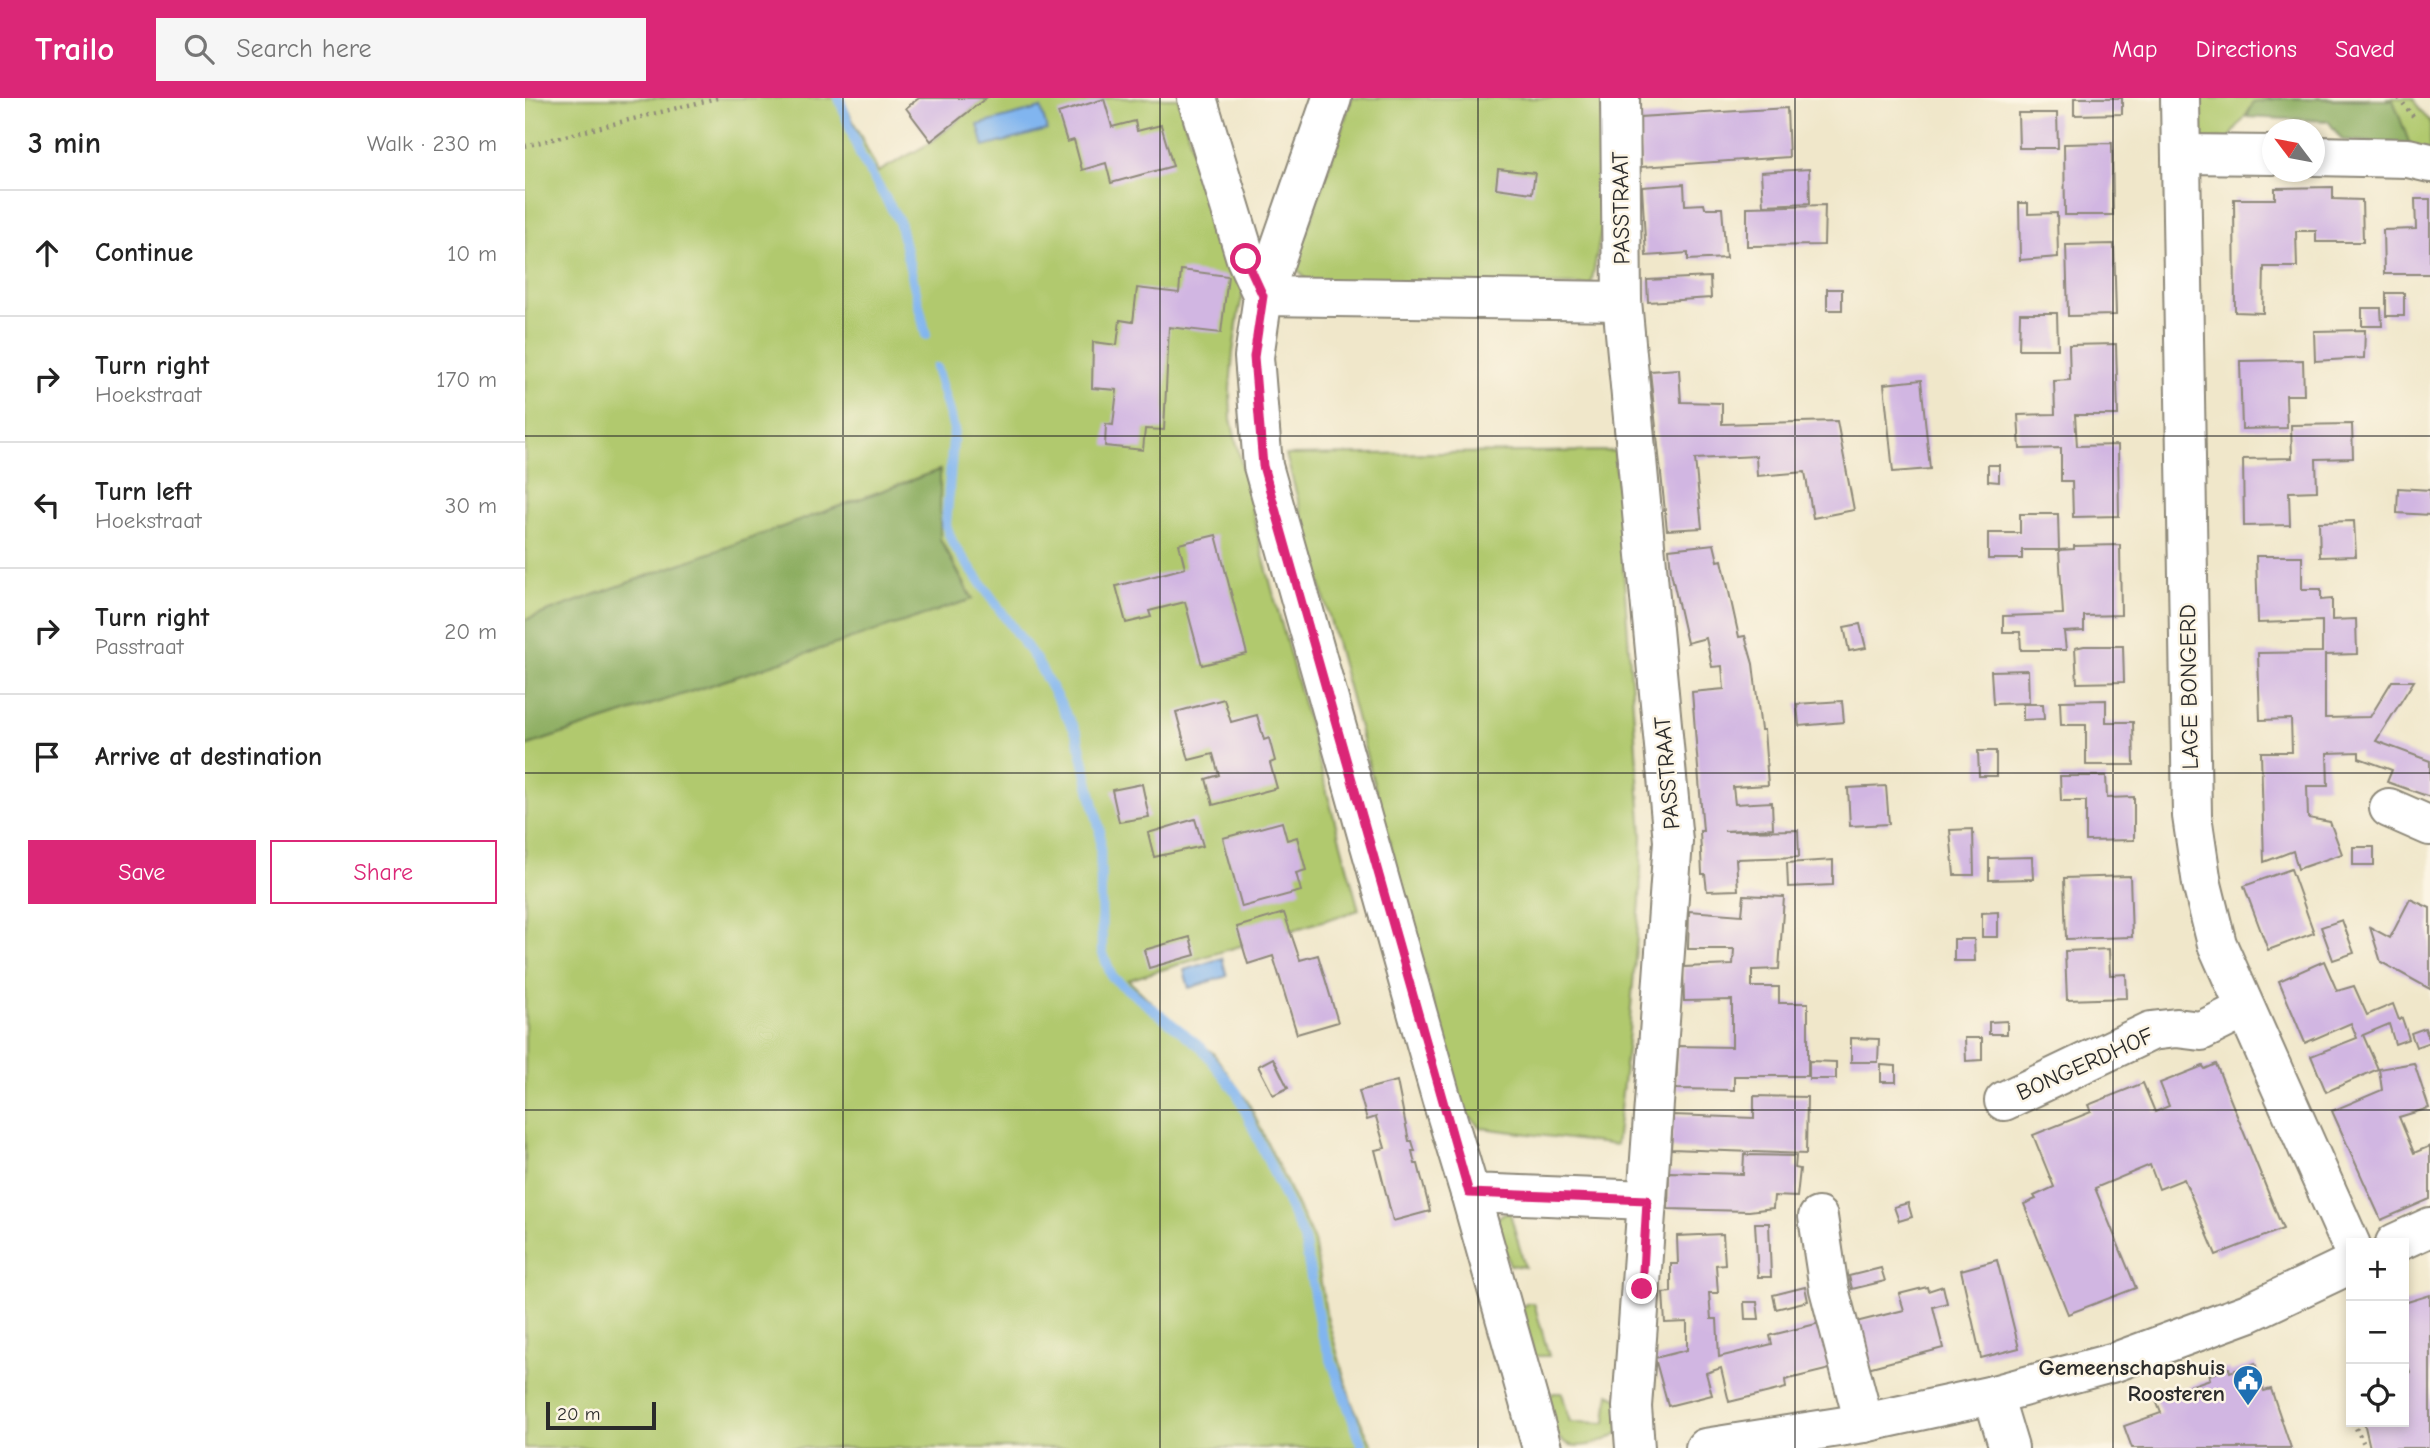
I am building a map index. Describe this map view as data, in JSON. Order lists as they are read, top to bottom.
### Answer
{
  "streets": {
    "street": ["PASSTRAAT", "LAGE BONGERD", "BONGERDHOF"]
  },
  "crossings": [
    ["LAGE BONGERD", "BONGERDHOF"]
  ],
  "places": {
    "public building": ["Gemeenschapshuis Roosteren"]
  },
  "scale_bar": "20 m",
  "north": "top left",
  "page": {
    "header": "Trailo",
    "search": "Search here",
    "nav": ["Map", "Directions", "Saved"],
    "heading": ["3 min", "Walk · 230 m"],
    "list": [
      ["Continue", "10 m"],
      ["Turn right", "Hoekstraat", "170 m"],
      ["Turn left", "Hoekstraat", "30 m"],
      ["Turn right", "Passtraat", "20 m"],
      "Arrive at destination"
    ],
    "buttons": ["Save", "Share"],
    "map_buttons": ["+", "−"],
    "scale": "20 m"
  }
}
